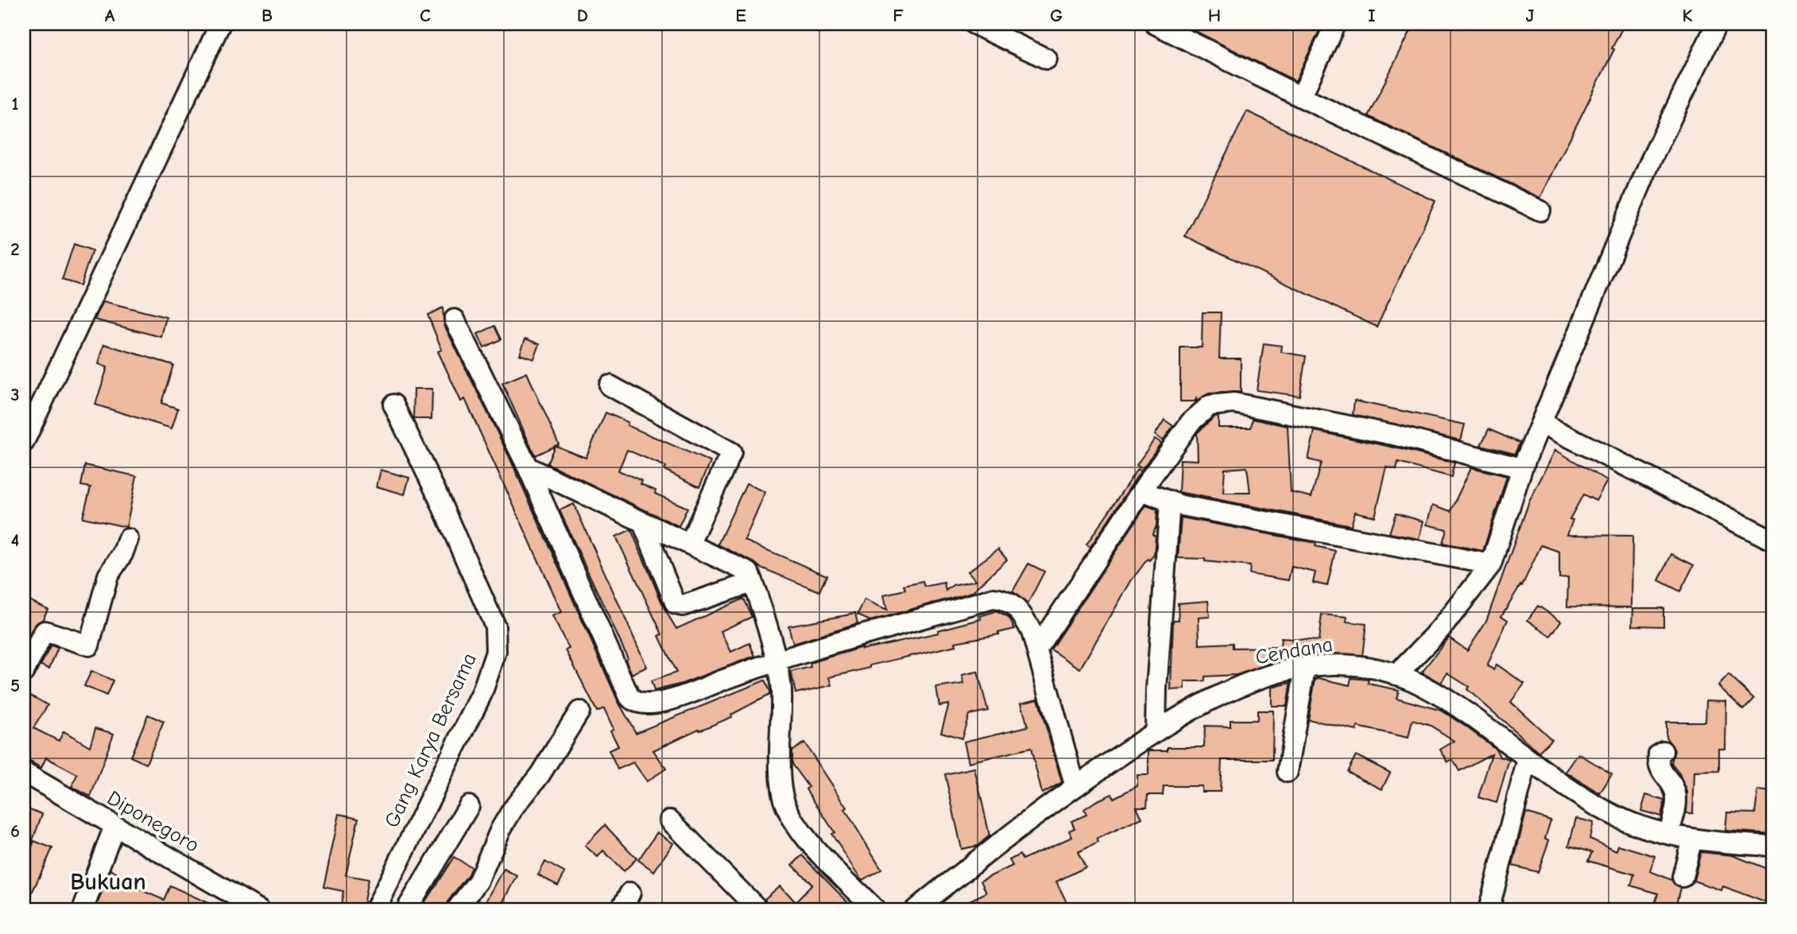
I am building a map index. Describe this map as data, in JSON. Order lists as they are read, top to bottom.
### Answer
{
  "streets": {
    "street": ["Cendana", "Gang Karya Bersama", "Diponegoro"]
  },
  "districts": ["Bukuan"],
  "grid": {
    "columns": [
      "A",
      "B",
      "C",
      "D",
      "E",
      "F",
      "G",
      "H",
      "I",
      "J",
      "K"
    ],
    "rows": [
      "1",
      "2",
      "3",
      "4",
      "5",
      "6"
    ]
  }
}
